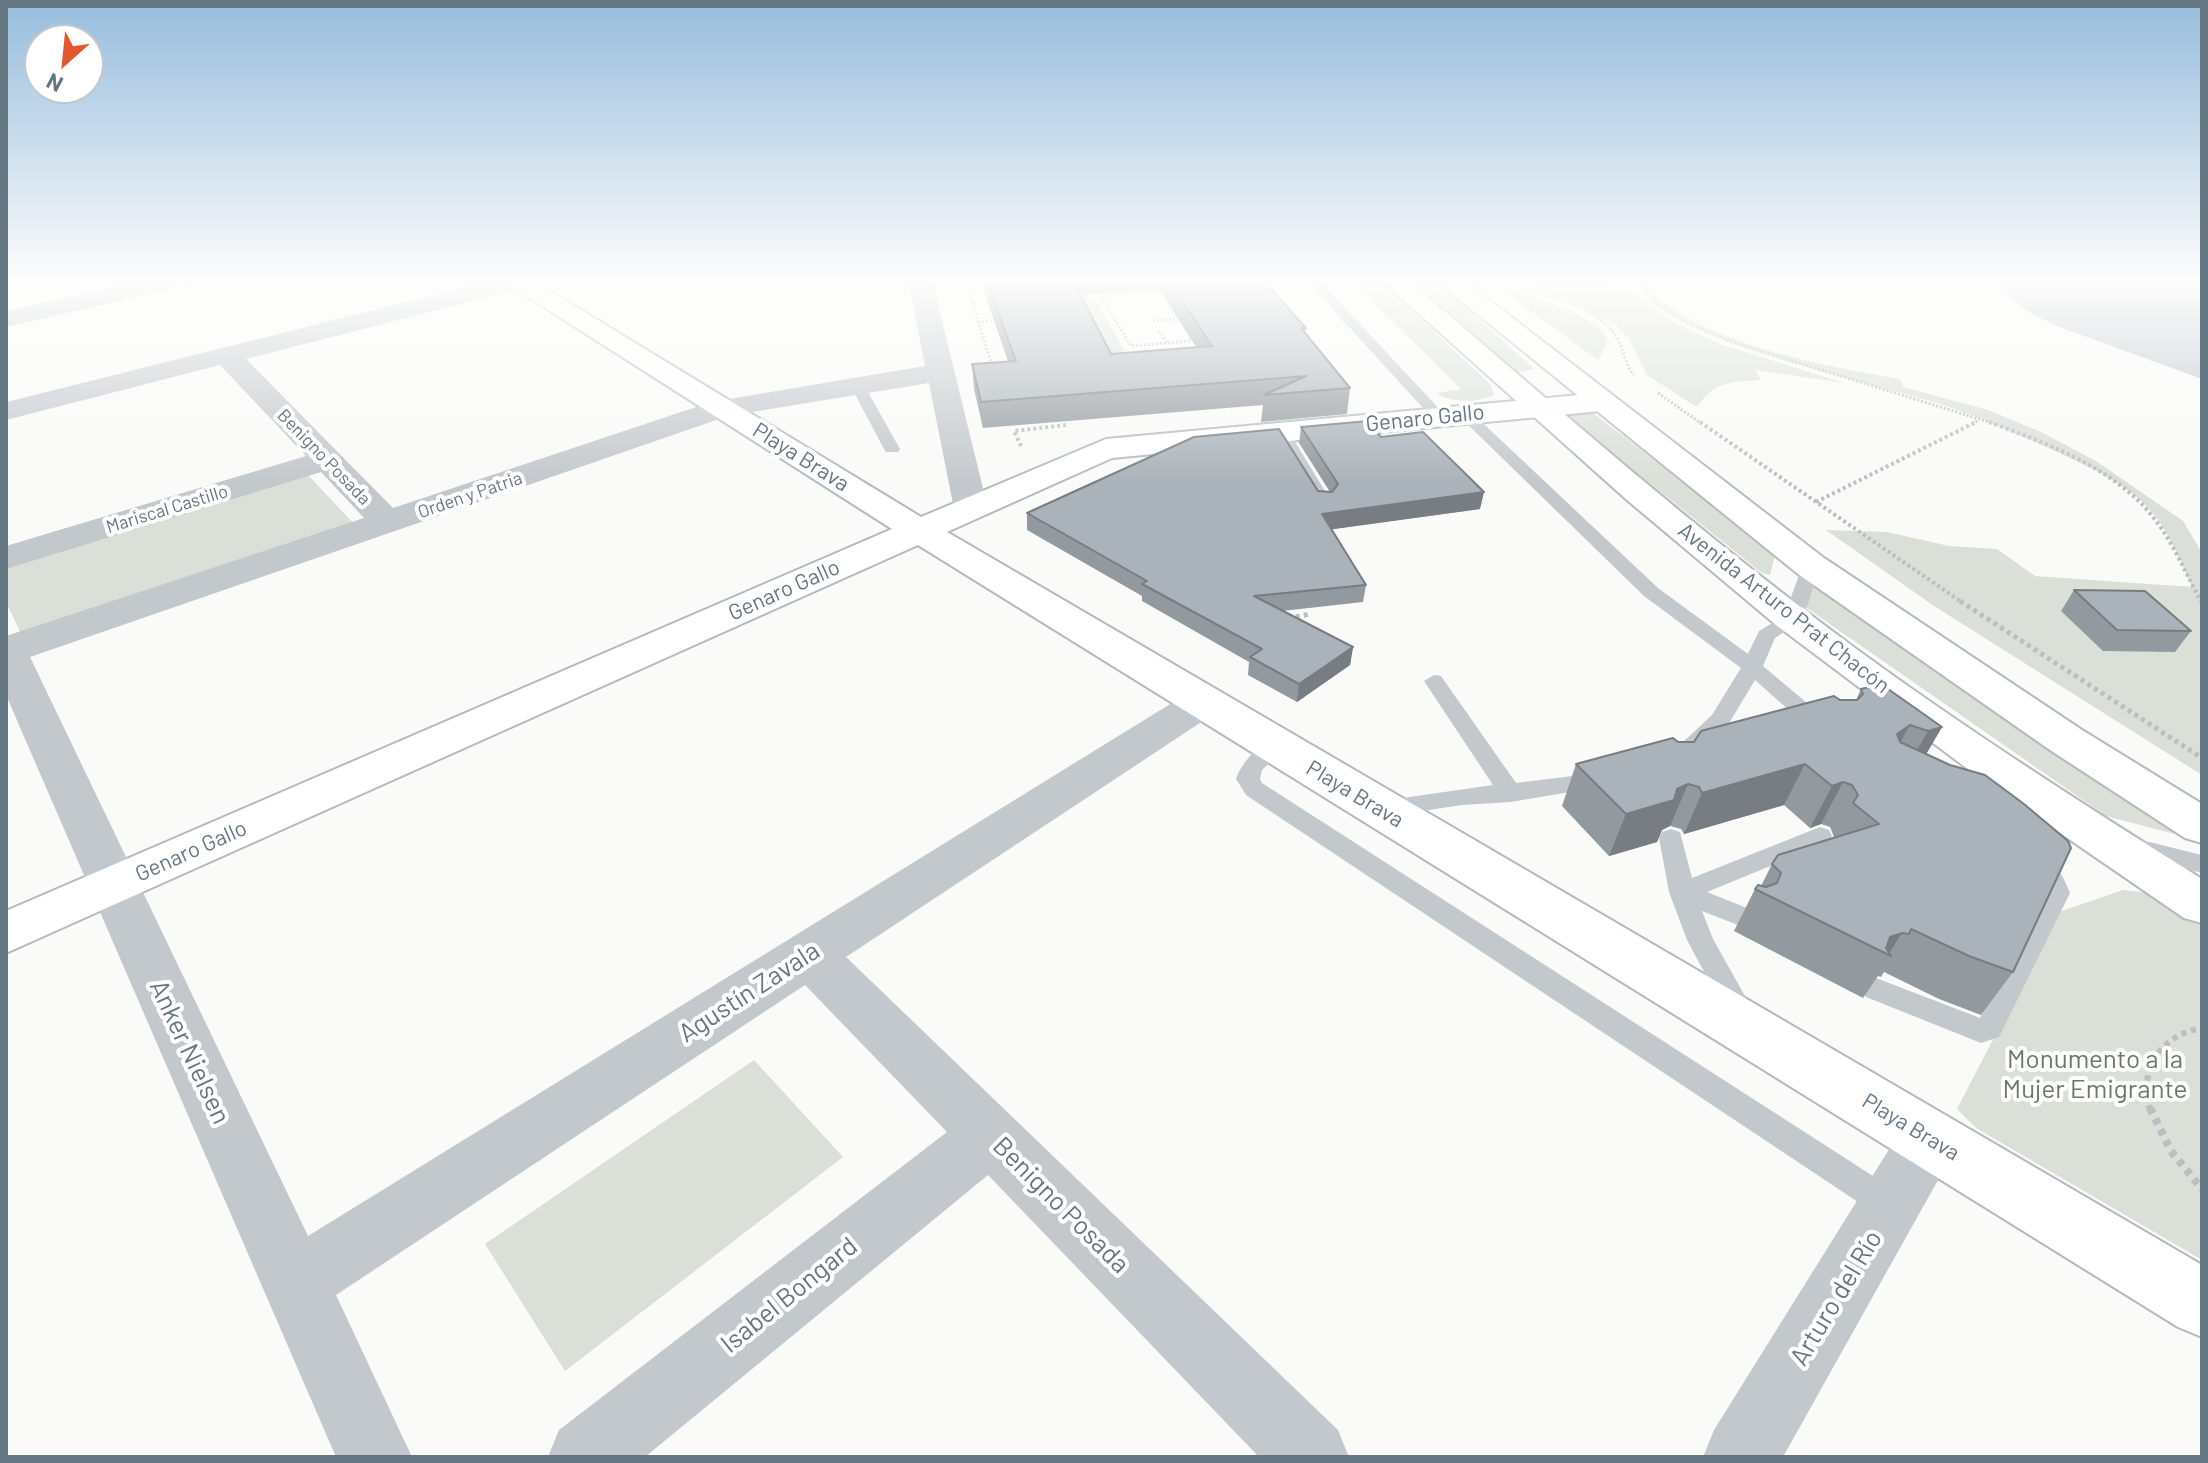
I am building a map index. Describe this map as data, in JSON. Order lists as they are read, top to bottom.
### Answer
{
  "streets": {
    "street": [
      "Genaro Gallo",
      "Benigno Posada",
      "Playa Brava",
      "Orden y Patria",
      "Mariscal Castillo",
      "Avenida Arturo Prat Chacón",
      "Agustín Zavala",
      "Anker Nielsen",
      "Isabel Bongard",
      "Arturo del Río"
    ]
  },
  "crossings": [
    ["Genaro Gallo", "Playa Brava"],
    ["Genaro Gallo", "Avenida Arturo Prat Chacón"],
    ["Genaro Gallo", "Anker Nielsen"],
    ["Benigno Posada", "Orden y Patria"],
    ["Benigno Posada", "Mariscal Castillo"],
    ["Benigno Posada", "Agustín Zavala"],
    ["Benigno Posada", "Isabel Bongard"],
    ["Playa Brava", "Orden y Patria"],
    ["Playa Brava", "Agustín Zavala"],
    ["Playa Brava", "Arturo del Río"],
    ["Orden y Patria", "Anker Nielsen"],
    ["Agustín Zavala", "Anker Nielsen"]
  ],
  "parks": ["Monumento a la Mujer Emigrante"],
  "north": "bottom left"
}
